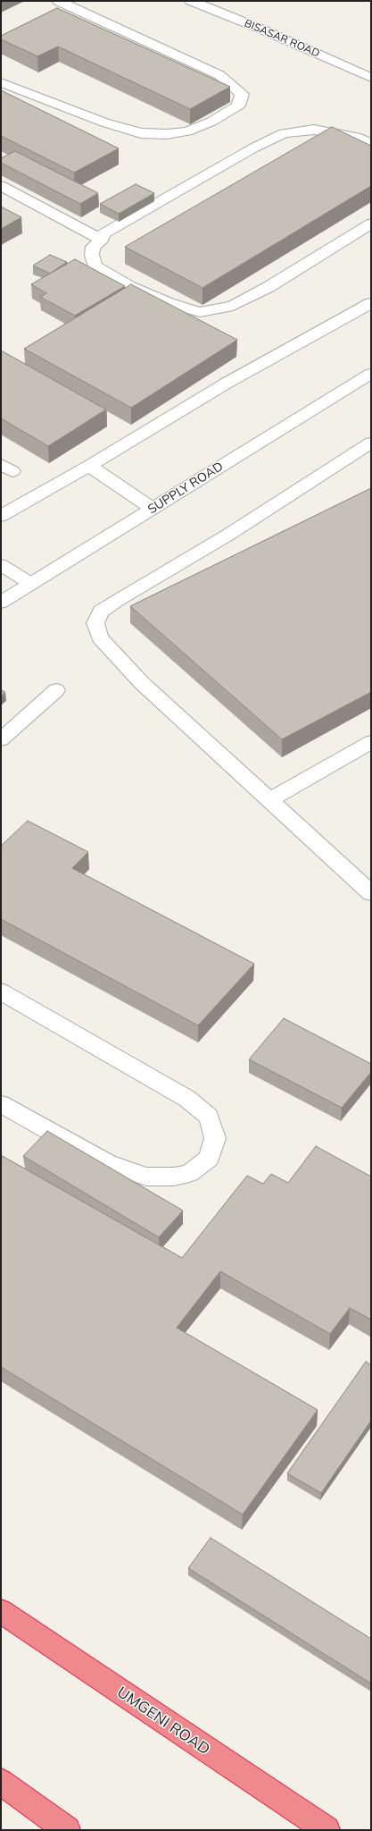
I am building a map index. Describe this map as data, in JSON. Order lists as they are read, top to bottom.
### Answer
{
  "streets": {
    "highway": ["UMGENI ROAD"],
    "street": ["BISASAR ROAD", "SUPPLY ROAD"]
  }
}
